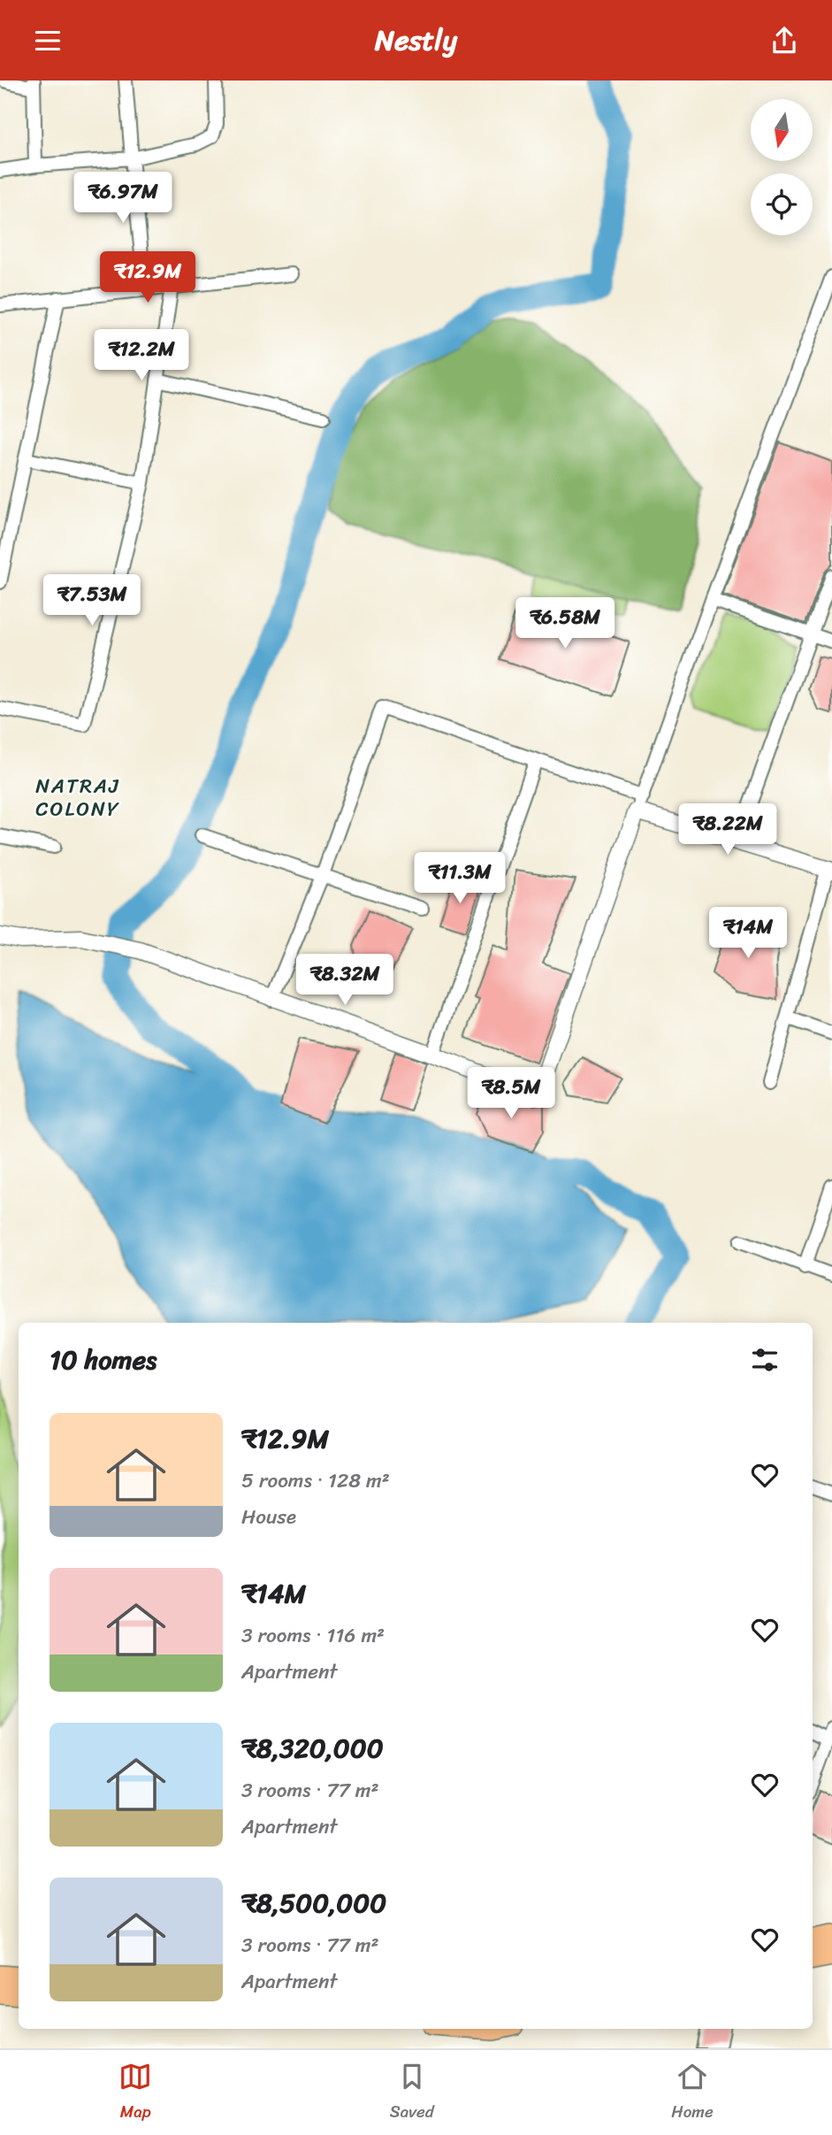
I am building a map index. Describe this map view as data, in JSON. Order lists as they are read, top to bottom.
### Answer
{
  "districts": ["NATRAJ COLONY"],
  "north": "bottom",
  "page": {
    "header": "Nestly",
    "price": [
      "₹6.97M",
      "₹12.9M",
      "₹12.2M",
      "₹7.53M",
      "₹6.58M",
      "₹8.22M",
      "₹11.3M",
      "₹14M",
      "₹8.32M",
      "₹8.5M"
    ],
    "heading": "10 homes",
    "list": [
      {
        "name": "₹12.9M",
        "note": "5 rooms · 128 m² · House"
      },
      {
        "name": "₹14M",
        "note": "3 rooms · 116 m² · Apartment"
      },
      {
        "name": "₹8,320,000",
        "note": "3 rooms · 77 m² · Apartment"
      },
      {
        "name": "₹8,500,000",
        "note": "3 rooms · 77 m² · Apartment"
      }
    ],
    "tabs": ["Map", "Saved", "Home"]
  }
}
